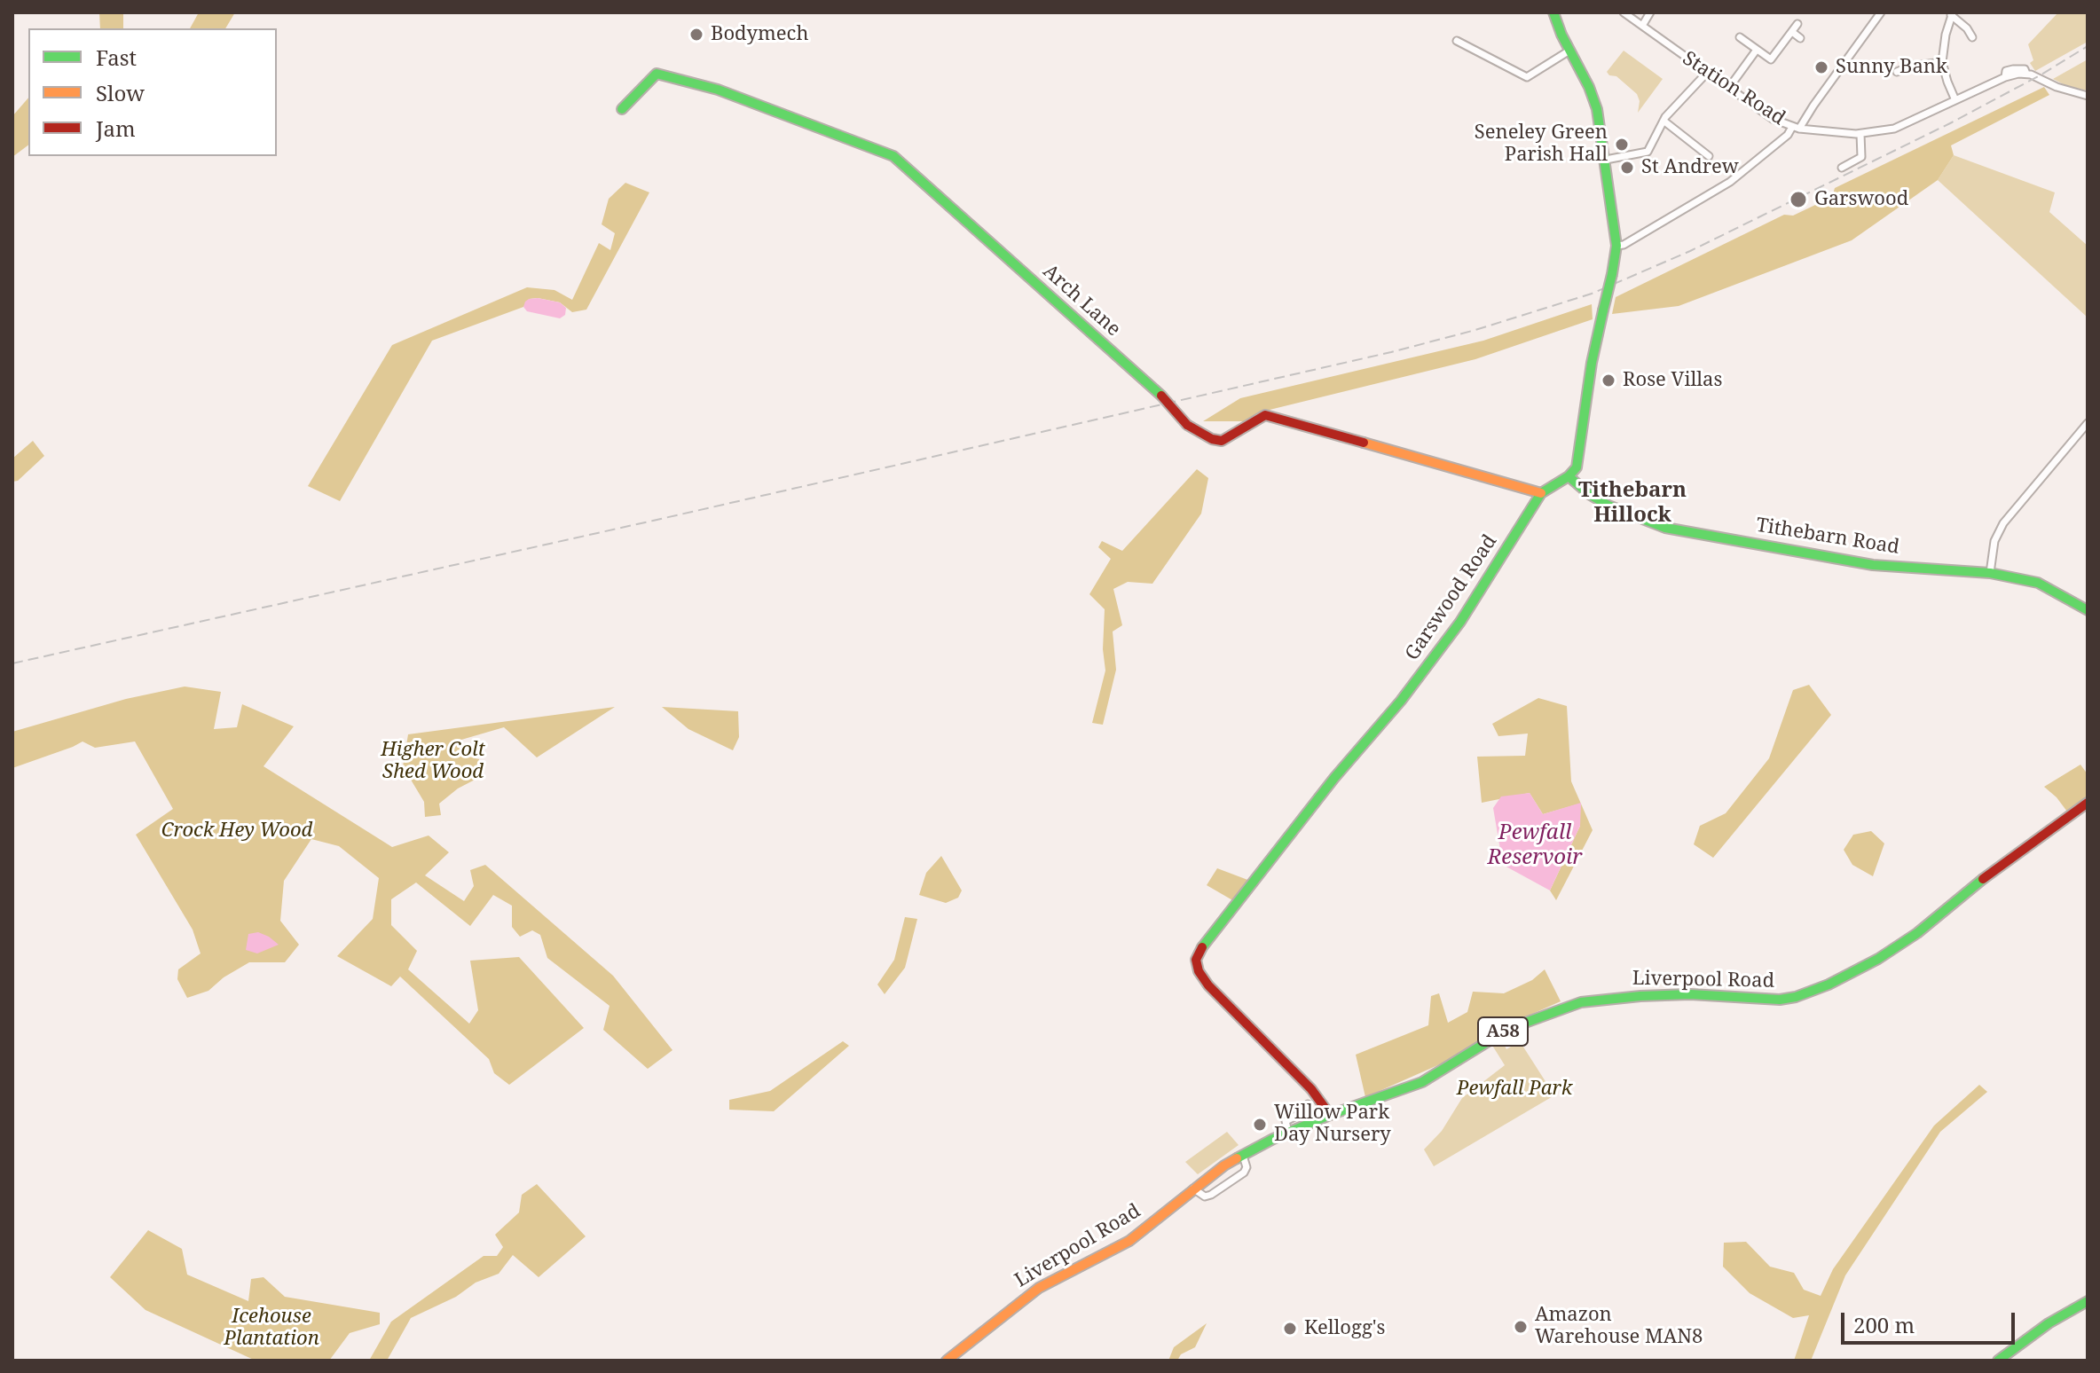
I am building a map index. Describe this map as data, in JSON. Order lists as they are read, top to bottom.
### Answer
{
  "streets": {
    "main road": [
      "Arch Lane",
      "Tithebarn Road",
      "Garswood Road",
      "Liverpool Road",
      "A58"
    ],
    "street": ["Station Road"]
  },
  "crossings": [
    ["Arch Lane", "Garswood Road"],
    ["Tithebarn Road", "Garswood Road"],
    ["Garswood Road", "Liverpool Road"]
  ],
  "districts": ["Tithebarn Hillock"],
  "water": ["Pewfall Reservoir"],
  "parks": [
    "Higher Colt Shed Wood",
    "Crock Hey Wood",
    "Pewfall Park",
    "Icehouse Plantation"
  ],
  "places": [
    "Bodymech",
    "Sunny Bank",
    "Seneley Green Parish Hall",
    "St Andrew",
    "Garswood",
    "Rose Villas",
    "Willow Park Day Nursery",
    "Amazon Warehouse MAN8",
    "Kellogg's"
  ],
  "legend": ["Fast", "Slow", "Jam"],
  "scale_bar": "200 m"
}
